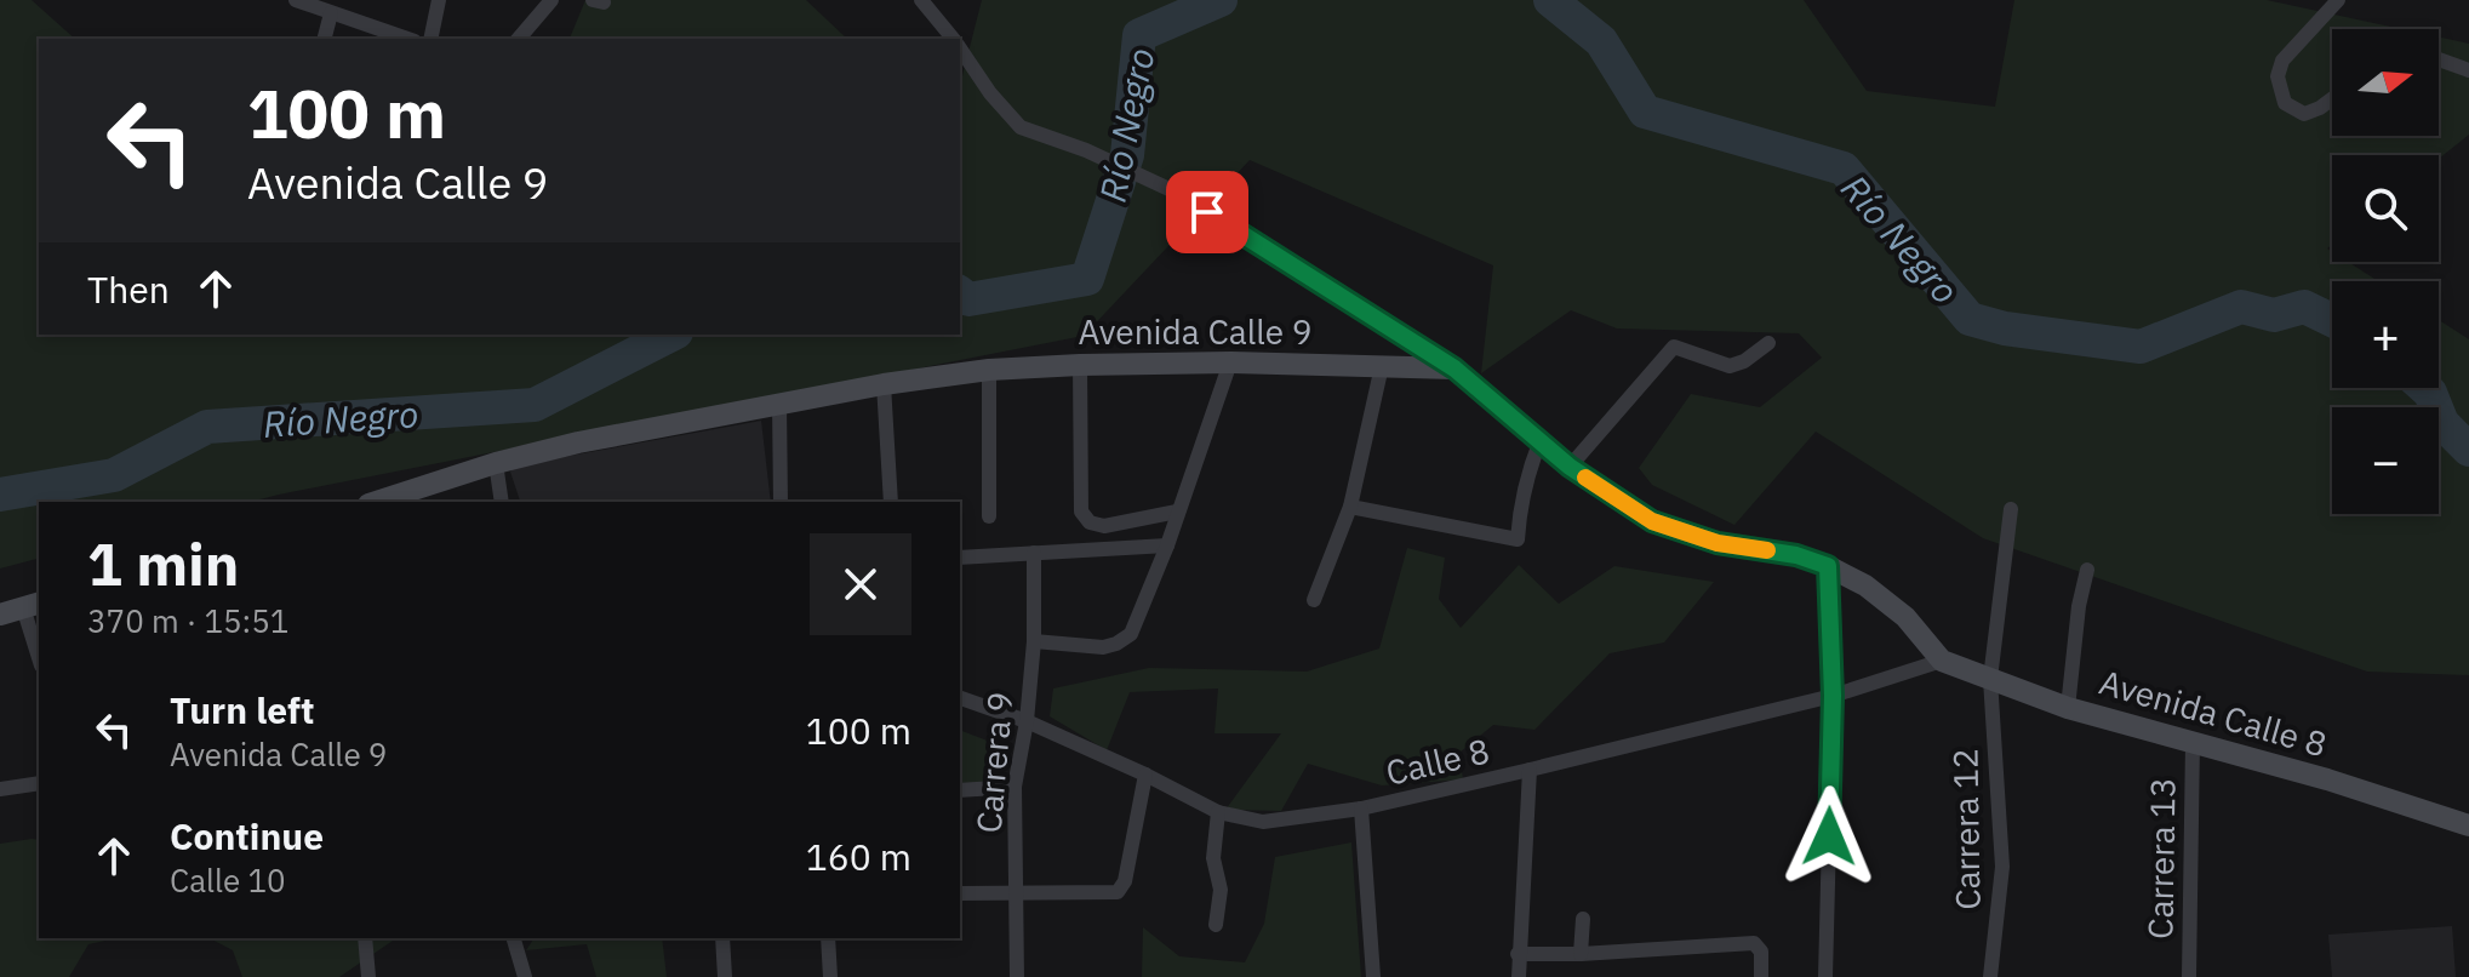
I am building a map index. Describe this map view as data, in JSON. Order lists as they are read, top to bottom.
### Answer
{
  "streets": {
    "street": [
      "Avenida Calle 9",
      "Avenida Calle 8",
      "Calle 8",
      "Carrera 9",
      "Carrera 12",
      "Carrera 13"
    ]
  },
  "crossings": [
    ["Avenida Calle 8", "Calle 8"],
    ["Avenida Calle 8", "Carrera 12"],
    ["Avenida Calle 8", "Carrera 13"],
    ["Calle 8", "Carrera 9"]
  ],
  "water": ["Río Negro"],
  "north": "right",
  "page": {
    "map_buttons": ["+", "−"],
    "turn": ["100 m", "Avenida Calle 9"],
    "then": "Then",
    "heading": ["1 min", "370 m · 15:51"],
    "list": [
      {
        "name": "Turn left",
        "note": "Avenida Calle 9",
        "value": "100 m"
      },
      {
        "name": "Continue",
        "note": "Calle 10",
        "value": "160 m"
      }
    ]
  }
}
